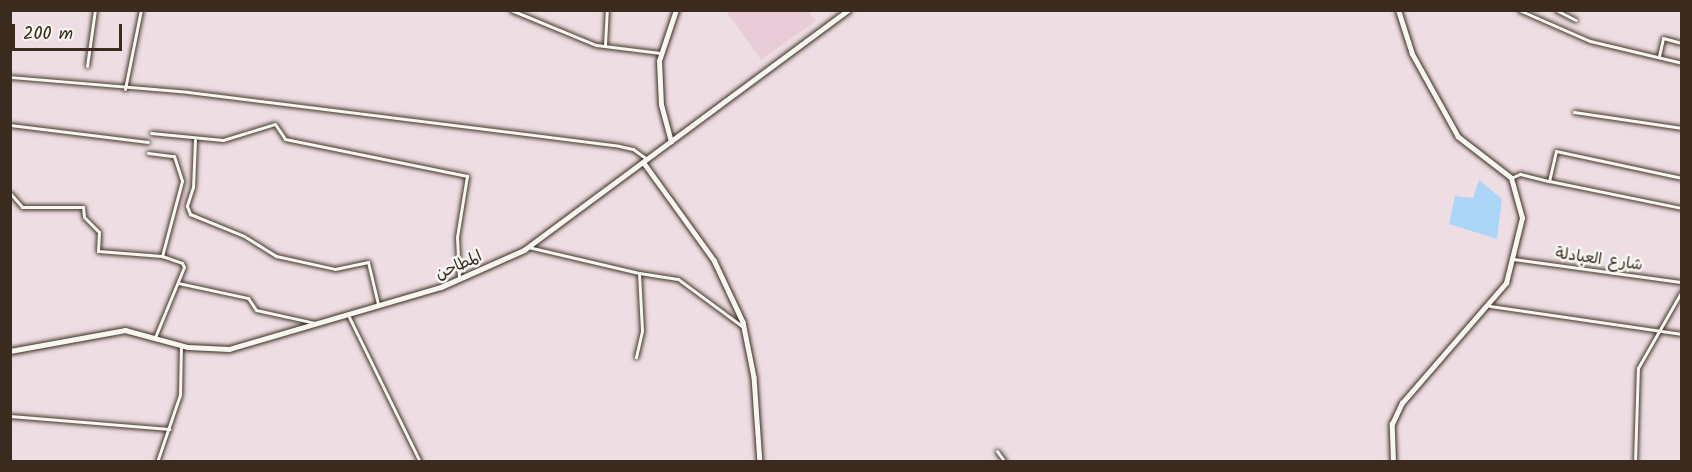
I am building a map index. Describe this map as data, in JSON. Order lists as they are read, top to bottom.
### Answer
{
  "streets": {
    "street": ["شارع العبادلة", "المطاحن"]
  },
  "scale_bar": "200 m"
}
